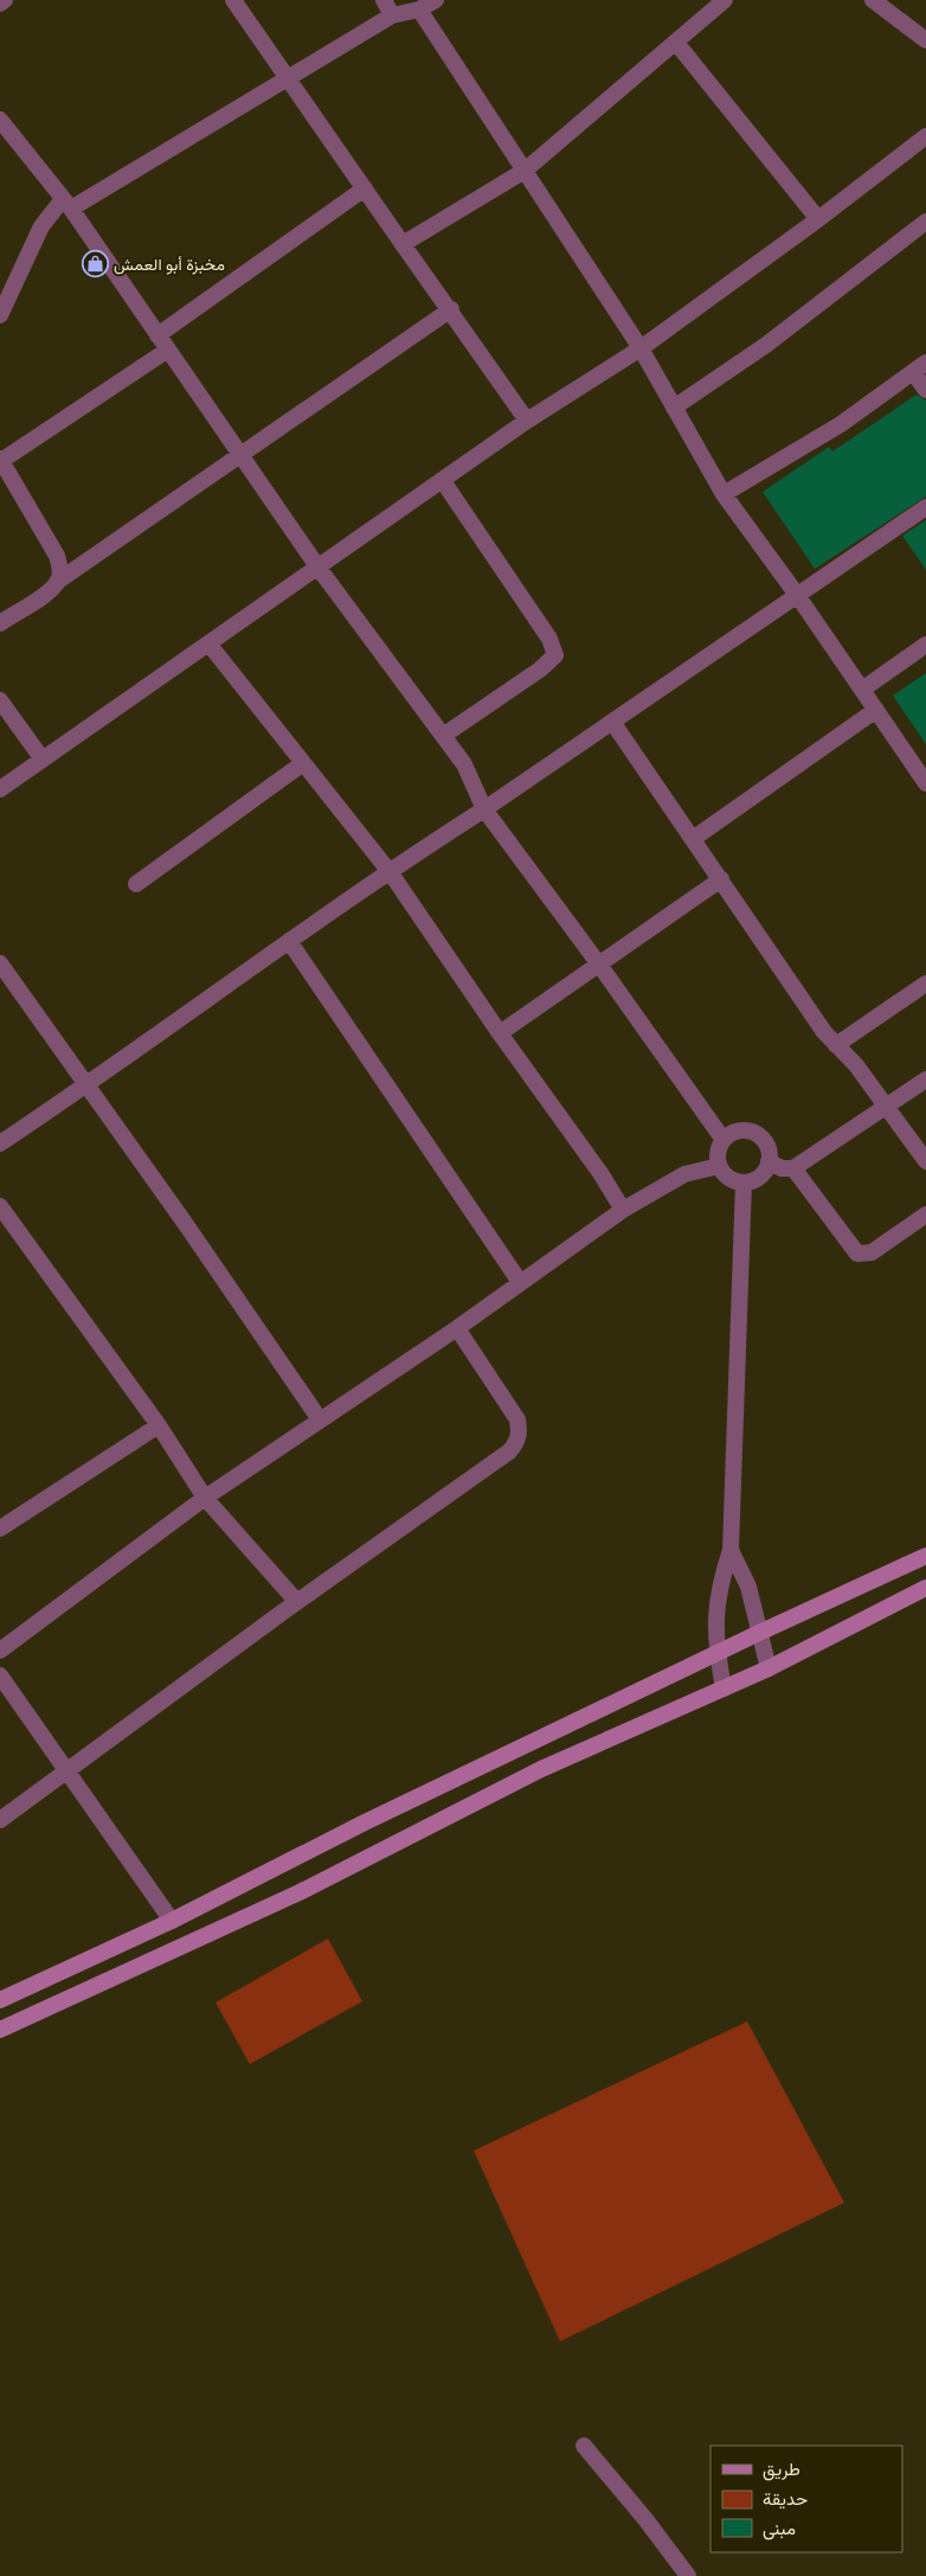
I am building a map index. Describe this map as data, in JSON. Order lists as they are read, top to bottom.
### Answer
{
  "places": {
    "shop": ["مخبزة أبو العمش"]
  },
  "legend": ["طريق", "حديقة", "مبنى"]
}
